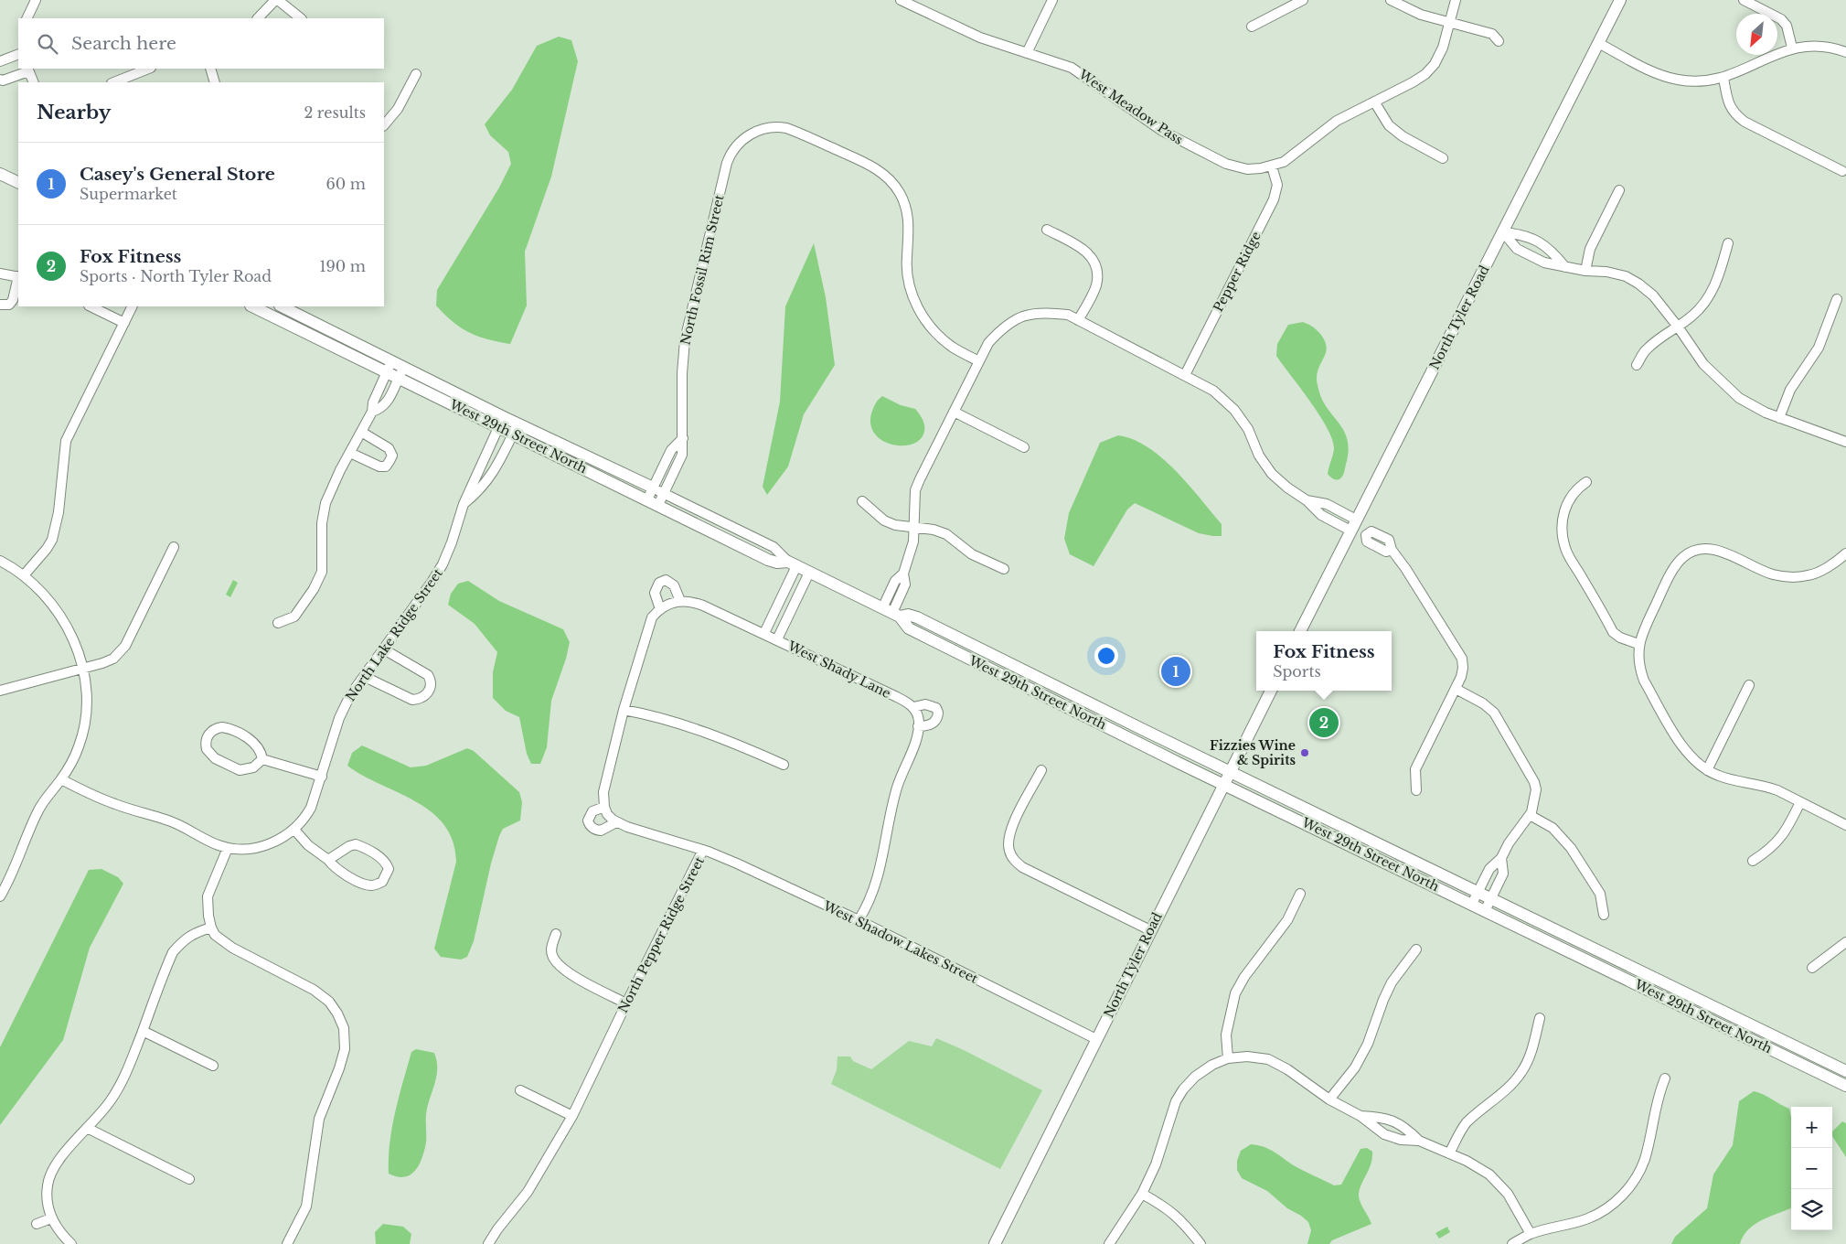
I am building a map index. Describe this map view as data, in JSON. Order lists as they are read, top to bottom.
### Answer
{
  "streets": {
    "main road": ["North Tyler Road", "West 29th Street North"],
    "street": [
      "West Meadow Pass",
      "North Fossil Rim Street",
      "Pepper Ridge",
      "North Lake Ridge Street",
      "West Shady Lane",
      "North Pepper Ridge Street",
      "West Shadow Lakes Street"
    ]
  },
  "crossings": [
    ["West Meadow Pass", "Pepper Ridge"],
    ["North Fossil Rim Street", "West 29th Street North"],
    ["North Tyler Road", "West 29th Street North"],
    ["North Tyler Road", "West Shadow Lakes Street"],
    ["West 29th Street North", "North Lake Ridge Street"],
    ["North Pepper Ridge Street", "West Shadow Lakes Street"]
  ],
  "places": ["Fizzies Wine & Spirits"],
  "north": "bottom left",
  "page": {
    "search": "Search here",
    "heading": ["Nearby", "2 results"],
    "list": [
      {
        "mark": "1",
        "name": "Casey's General Store",
        "note": "Supermarket",
        "value": "60 m"
      },
      {
        "mark": "2",
        "name": "Fox Fitness",
        "note": "Sports · North Tyler Road",
        "value": "190 m"
      }
    ],
    "popup": ["Fox Fitness", "Sports"],
    "pins": ["1", "2"],
    "map_buttons": ["+", "−"]
  }
}
